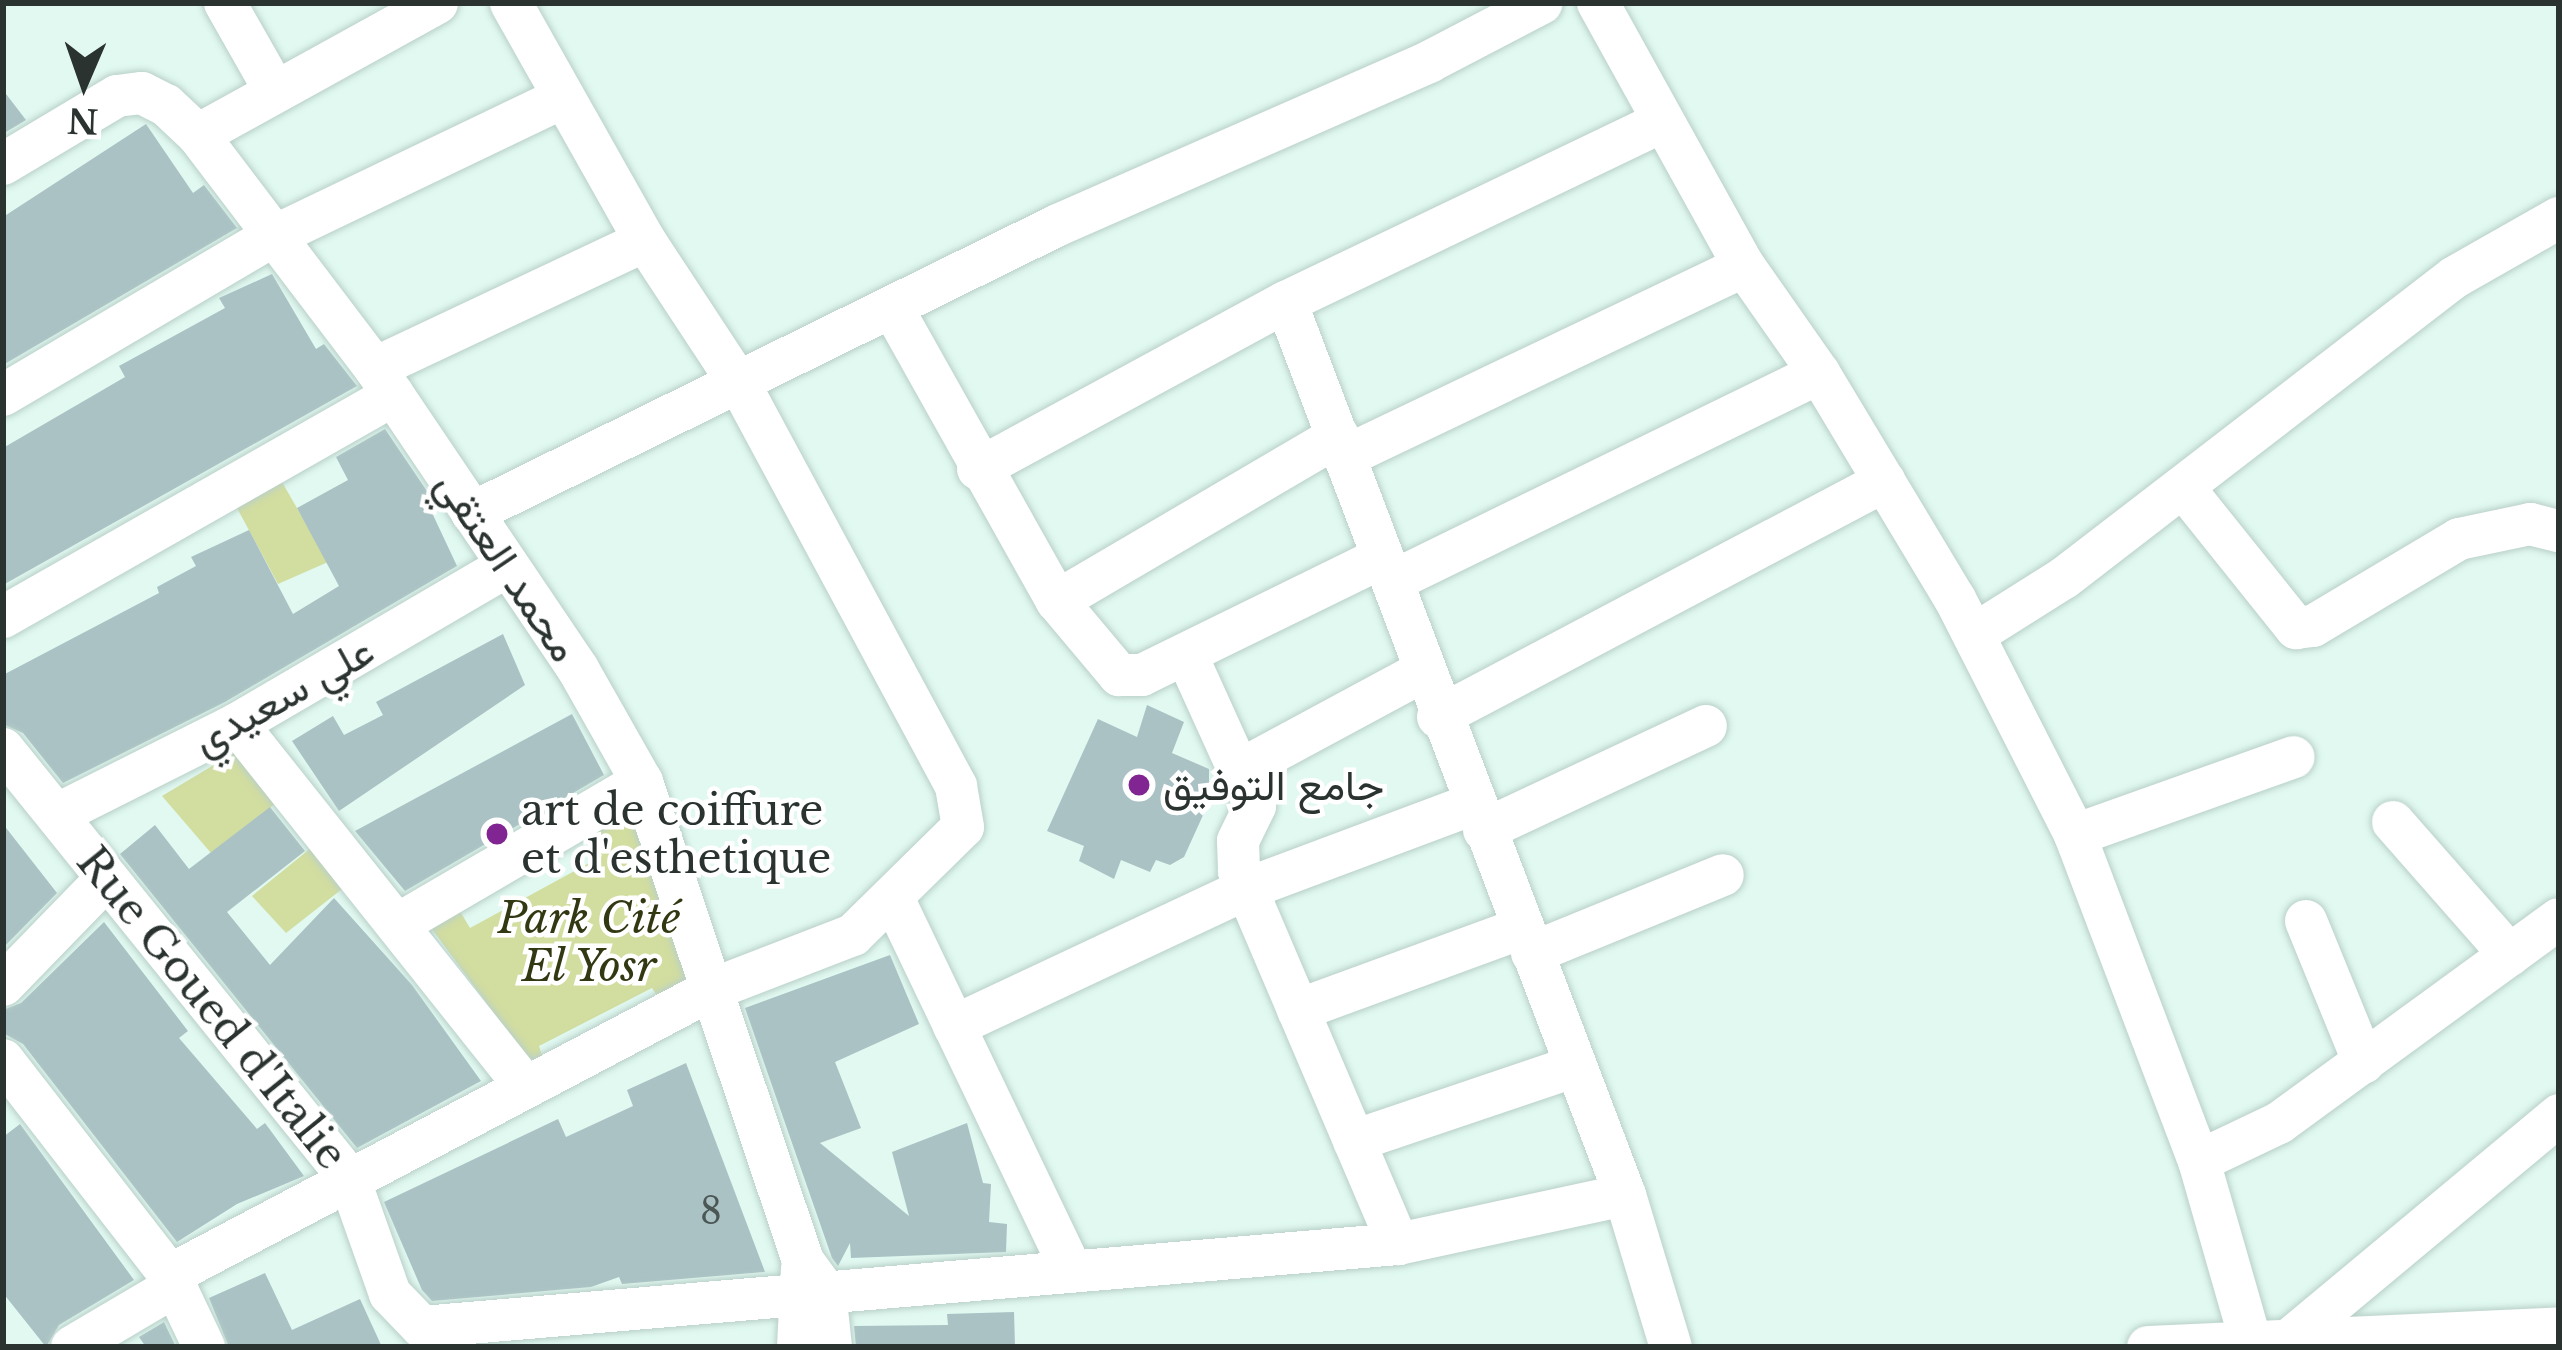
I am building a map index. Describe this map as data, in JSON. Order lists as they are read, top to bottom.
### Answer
{
  "streets": {
    "street": ["محمد العتقي", "علي سعيدي", "Rue Goued d'Italie"]
  },
  "crossings": [
    ["محمد العتقي", "علي سعيدي"],
    ["محمد العتقي", "Rue Goued d'Italie"],
    ["علي سعيدي", "Rue Goued d'Italie"]
  ],
  "parks": ["Park Cité El Yosr"],
  "places": ["جامع التوفيق", "art de coiffure et d'esthetique"],
  "house_numbers": ["8"],
  "north": "bottom"
}
